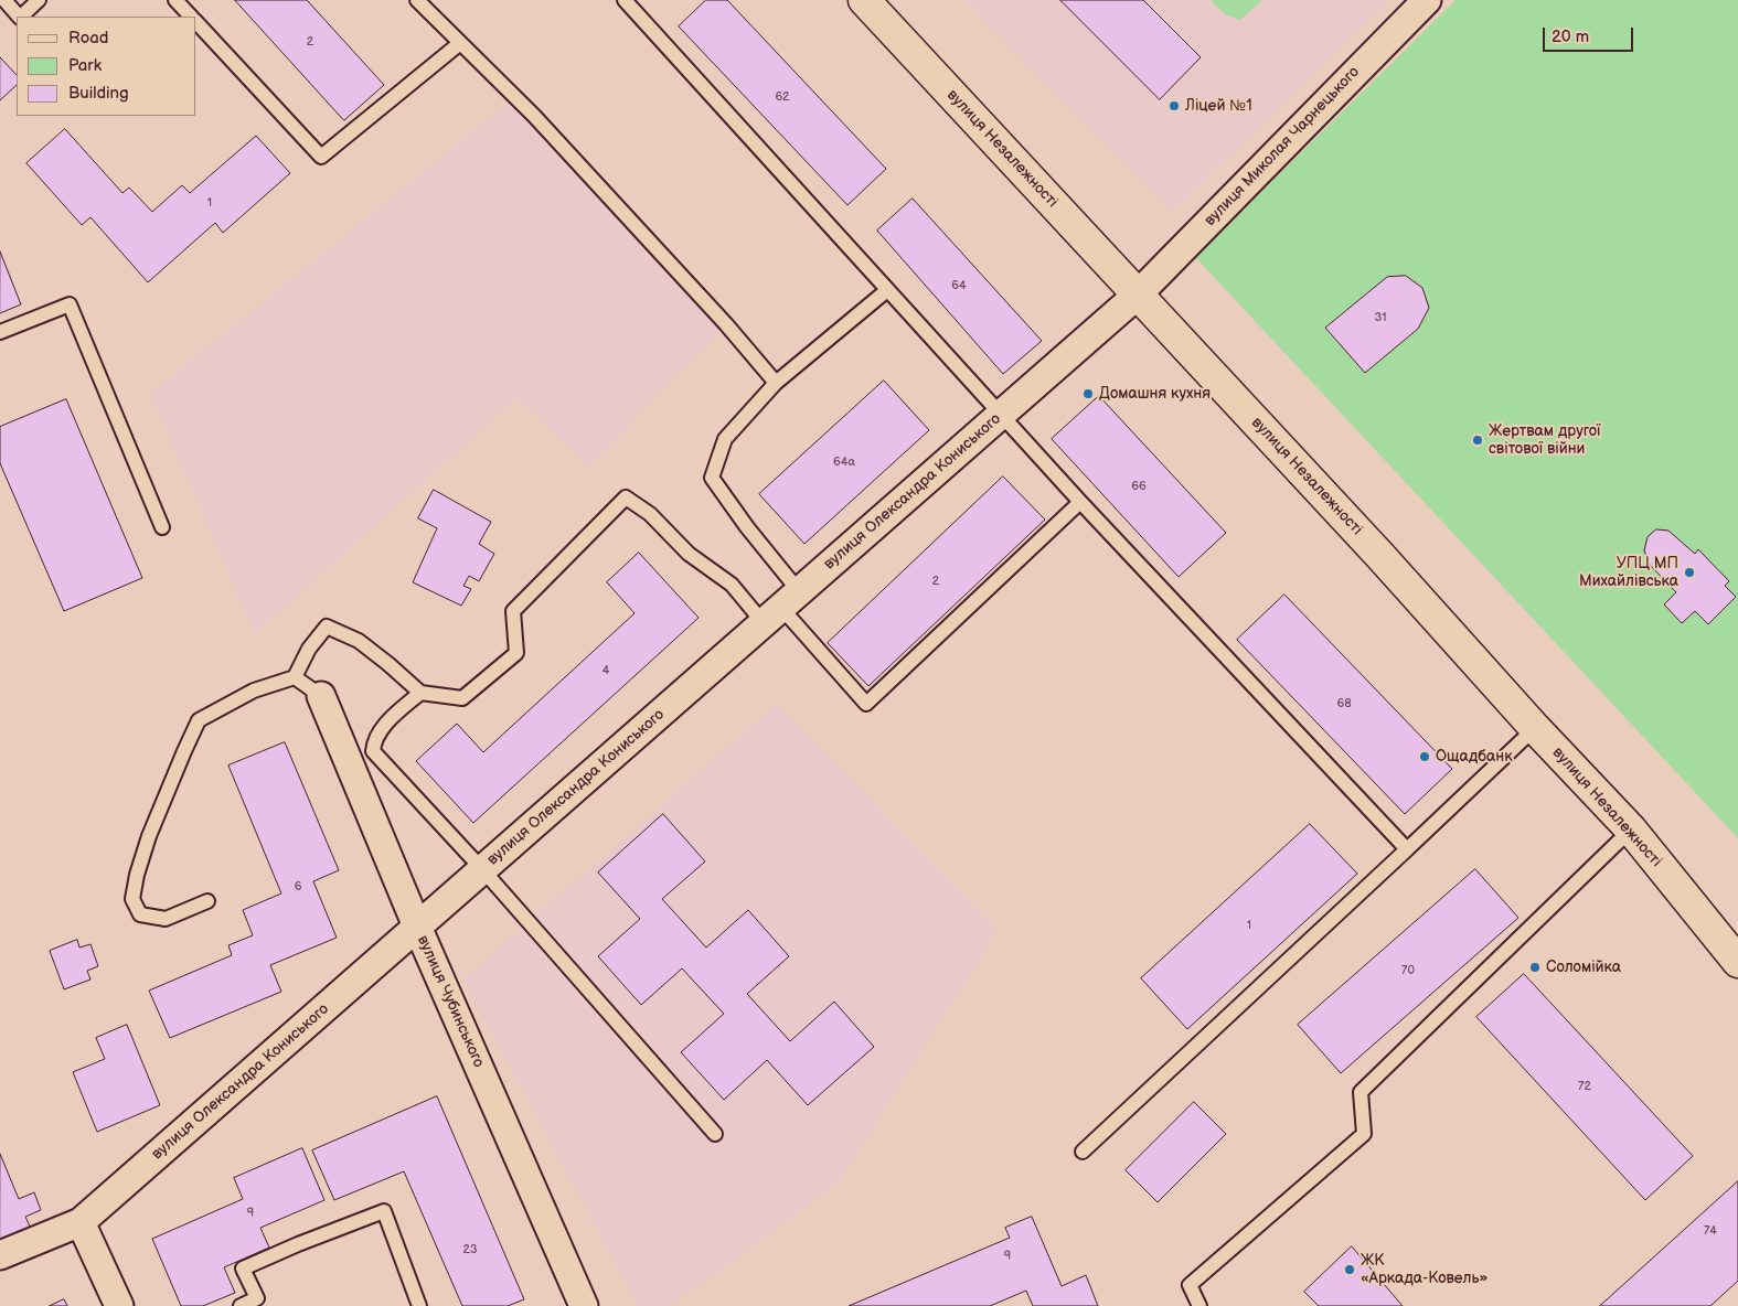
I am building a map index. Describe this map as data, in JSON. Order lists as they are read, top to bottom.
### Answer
{
  "streets": {
    "main road": ["вулиця Незалежності"],
    "street": ["вулиця Миколая Чарнецького", "вулиця Олександра Кониського", "вулиця Чубинського"]
  },
  "crossings": [
    ["вулиця Миколая Чарнецького", "вулиця Незалежності"],
    ["вулиця Миколая Чарнецького", "вулиця Олександра Кониського"],
    ["вулиця Незалежності", "вулиця Олександра Кониського"],
    ["вулиця Олександра Кониського", "вулиця Чубинського"]
  ],
  "places": [
    "Ліцей №1",
    "Домашня кухня",
    "Жертвам другої світової війни",
    "УПЦ МП Михайлівська",
    "Ощадбанк",
    "Соломійка",
    "ЖК «Аркада-Ковель»"
  ],
  "house_numbers": [
    "2",
    "62",
    "1",
    "64",
    "31",
    "64а",
    "66",
    "2",
    "4",
    "68",
    "6",
    "1",
    "70",
    "72",
    "9",
    "74",
    "23",
    "9"
  ],
  "legend": ["Road", "Park", "Building"],
  "scale_bar": "20 m"
}
